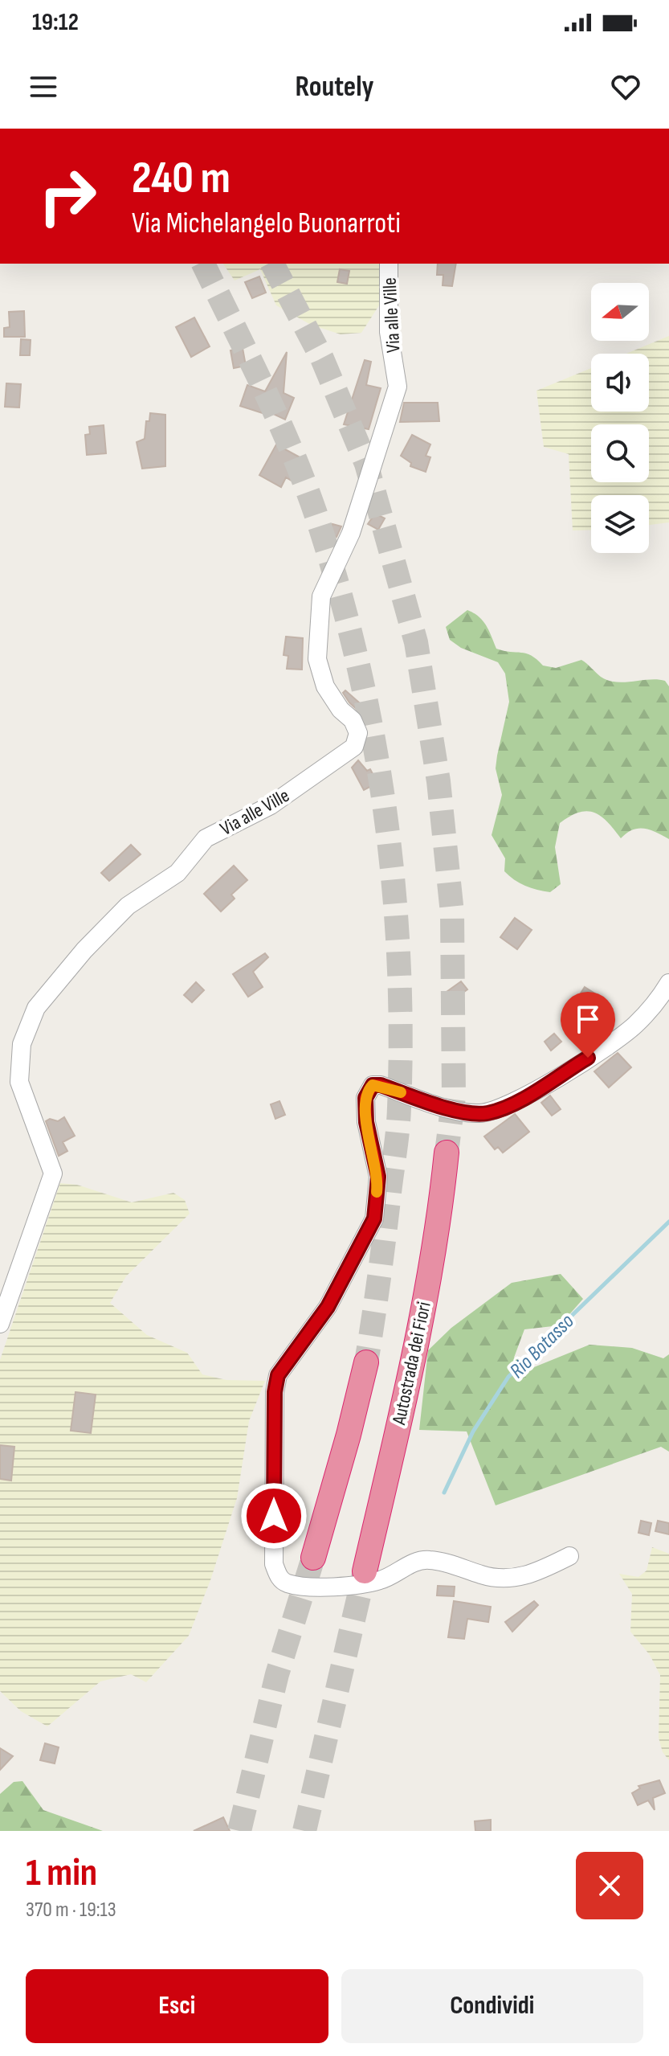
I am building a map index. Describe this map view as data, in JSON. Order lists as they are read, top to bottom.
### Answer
{
  "streets": {
    "highway": ["Autostrada dei Fiori"],
    "street": ["Via alle Ville"]
  },
  "water": ["Rio Botasso"],
  "north": "left",
  "page": {
    "status": "19:12",
    "header": "Routely",
    "turn": ["240 m", "Via Michelangelo Buonarroti"],
    "heading": ["1 min", "370 m · 19:13"],
    "buttons": ["Esci", "Condividi"]
  }
}
